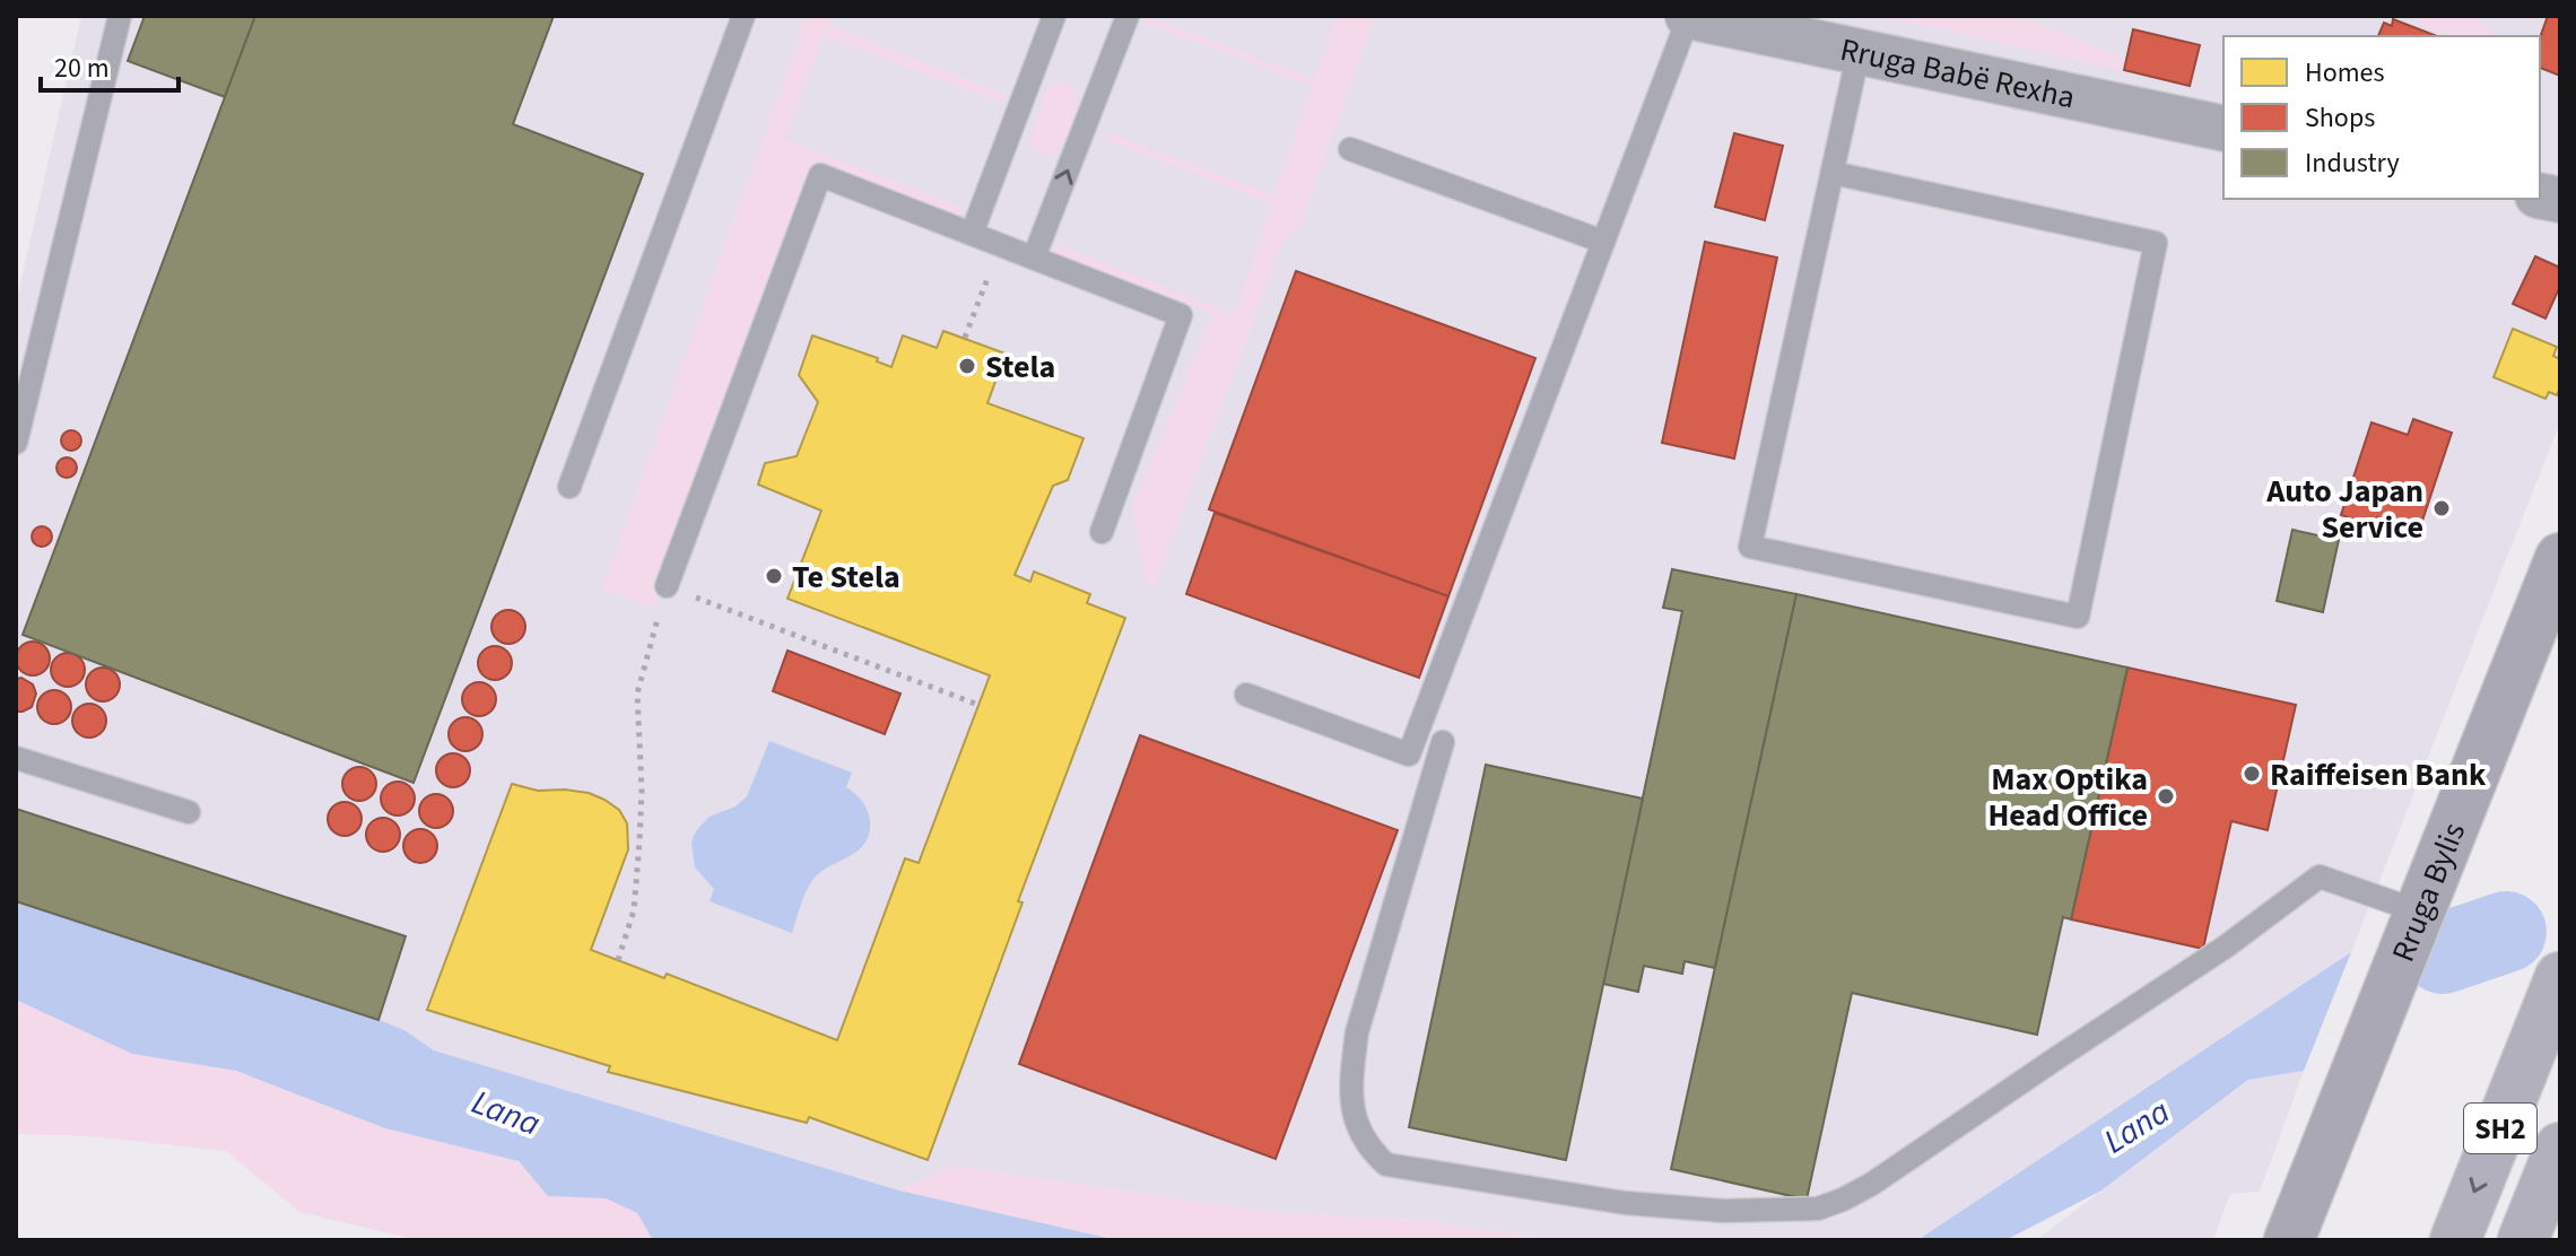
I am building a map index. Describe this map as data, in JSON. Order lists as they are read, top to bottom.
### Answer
{
  "streets": {
    "highway": ["SH2"],
    "main road": ["Rruga Bylis"],
    "street": ["Rruga Babë Rexha"]
  },
  "water": ["Lana"],
  "places": [
    "Stela",
    "Auto Japan Service",
    "Te Stela",
    "Raiffeisen Bank",
    "Max Optika Head Office"
  ],
  "legend": ["Homes", "Shops", "Industry"],
  "scale_bar": "20 m"
}
